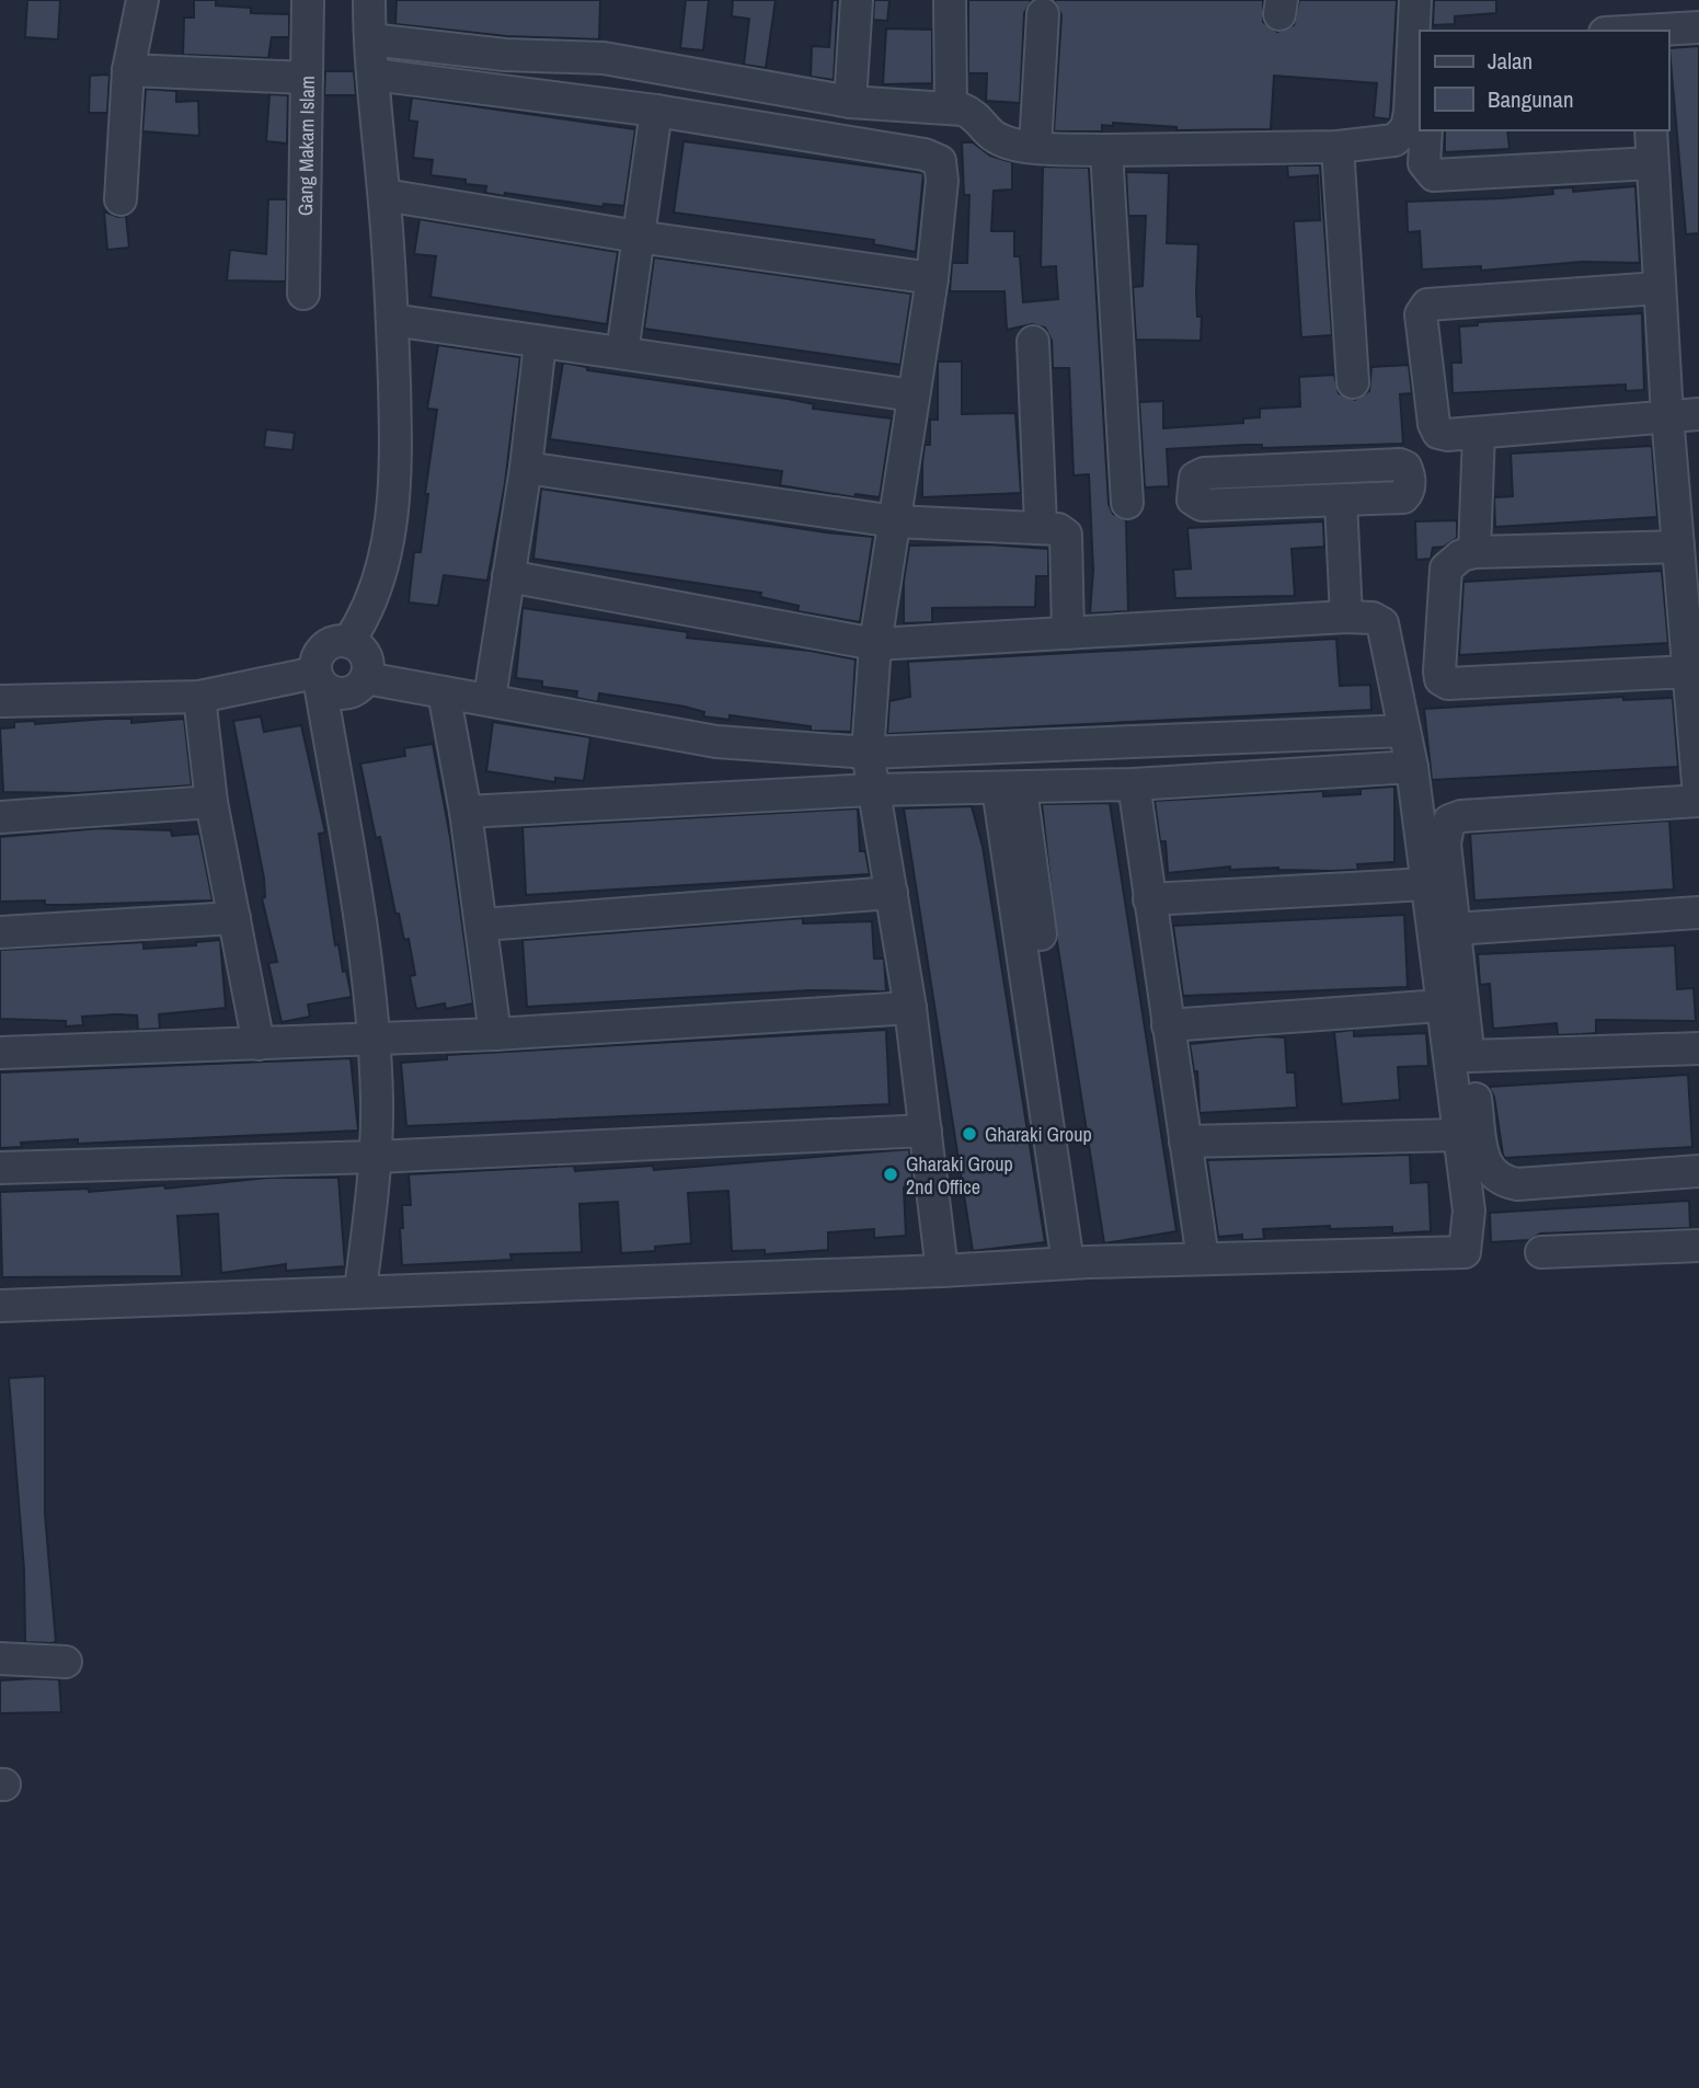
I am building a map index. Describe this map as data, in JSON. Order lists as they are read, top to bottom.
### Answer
{
  "streets": {
    "street": ["Gang Makam Islam"]
  },
  "places": ["Gharaki Group", "Gharaki Group 2nd Office"],
  "legend": ["Jalan", "Bangunan"]
}
